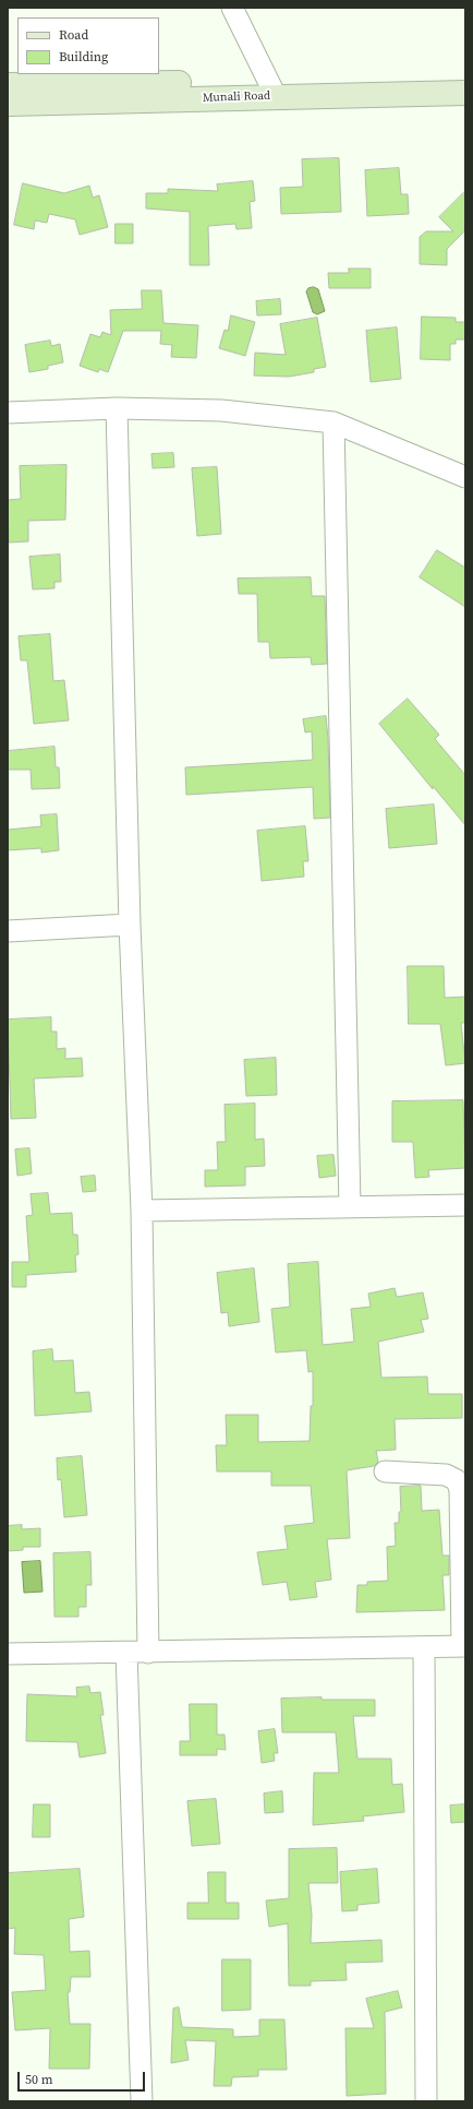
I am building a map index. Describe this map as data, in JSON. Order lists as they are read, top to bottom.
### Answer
{
  "streets": {
    "main road": ["Munali Road"]
  },
  "legend": ["Road", "Building"],
  "scale_bar": "50 m"
}
